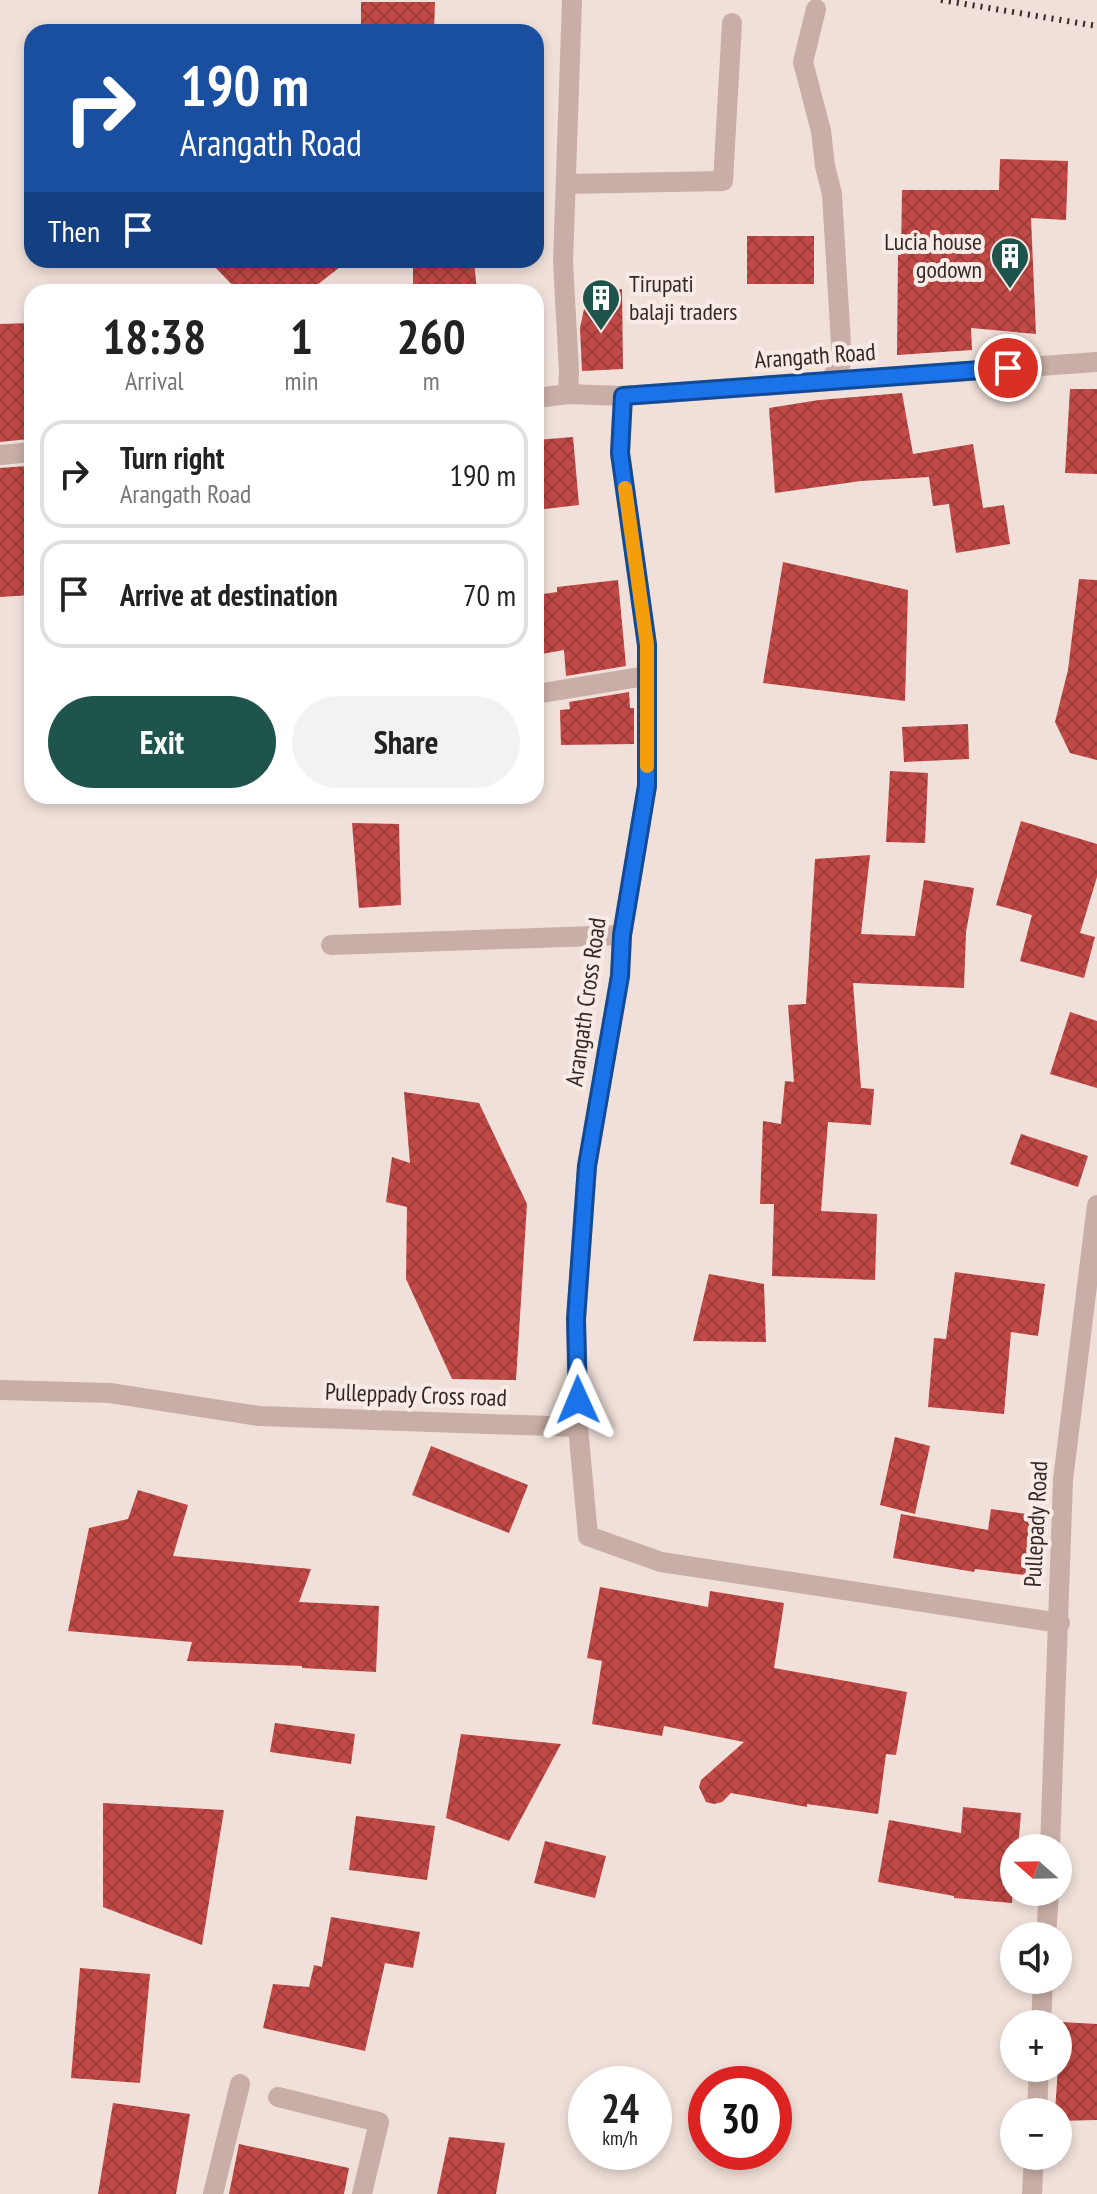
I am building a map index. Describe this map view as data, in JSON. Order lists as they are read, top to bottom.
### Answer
{
  "streets": {
    "street": [
      "Arangath Road",
      "Arangath Cross Road",
      "Pulleppady Cross road",
      "Pullepady Road"
    ]
  },
  "crossings": [
    ["Arangath Road", "Arangath Cross Road"],
    ["Arangath Cross Road", "Pulleppady Cross road"]
  ],
  "places": {
    "building": ["Lucia house godown", "Tirupati balaji traders"]
  },
  "north": "left",
  "page": {
    "turn": ["190 m", "Arangath Road"],
    "then": "Then",
    "eta": [
      "18:38",
      "Arrival",
      "1",
      "min",
      "260",
      "m"
    ],
    "list": [
      {
        "name": "Turn right",
        "note": "Arangath Road",
        "value": "190 m"
      },
      {
        "name": "Arrive at destination",
        "value": "70 m"
      }
    ],
    "buttons": ["Exit", "Share"],
    "map_buttons": ["+", "−"],
    "speed": "24 km/h",
    "limit": "30"
  }
}
